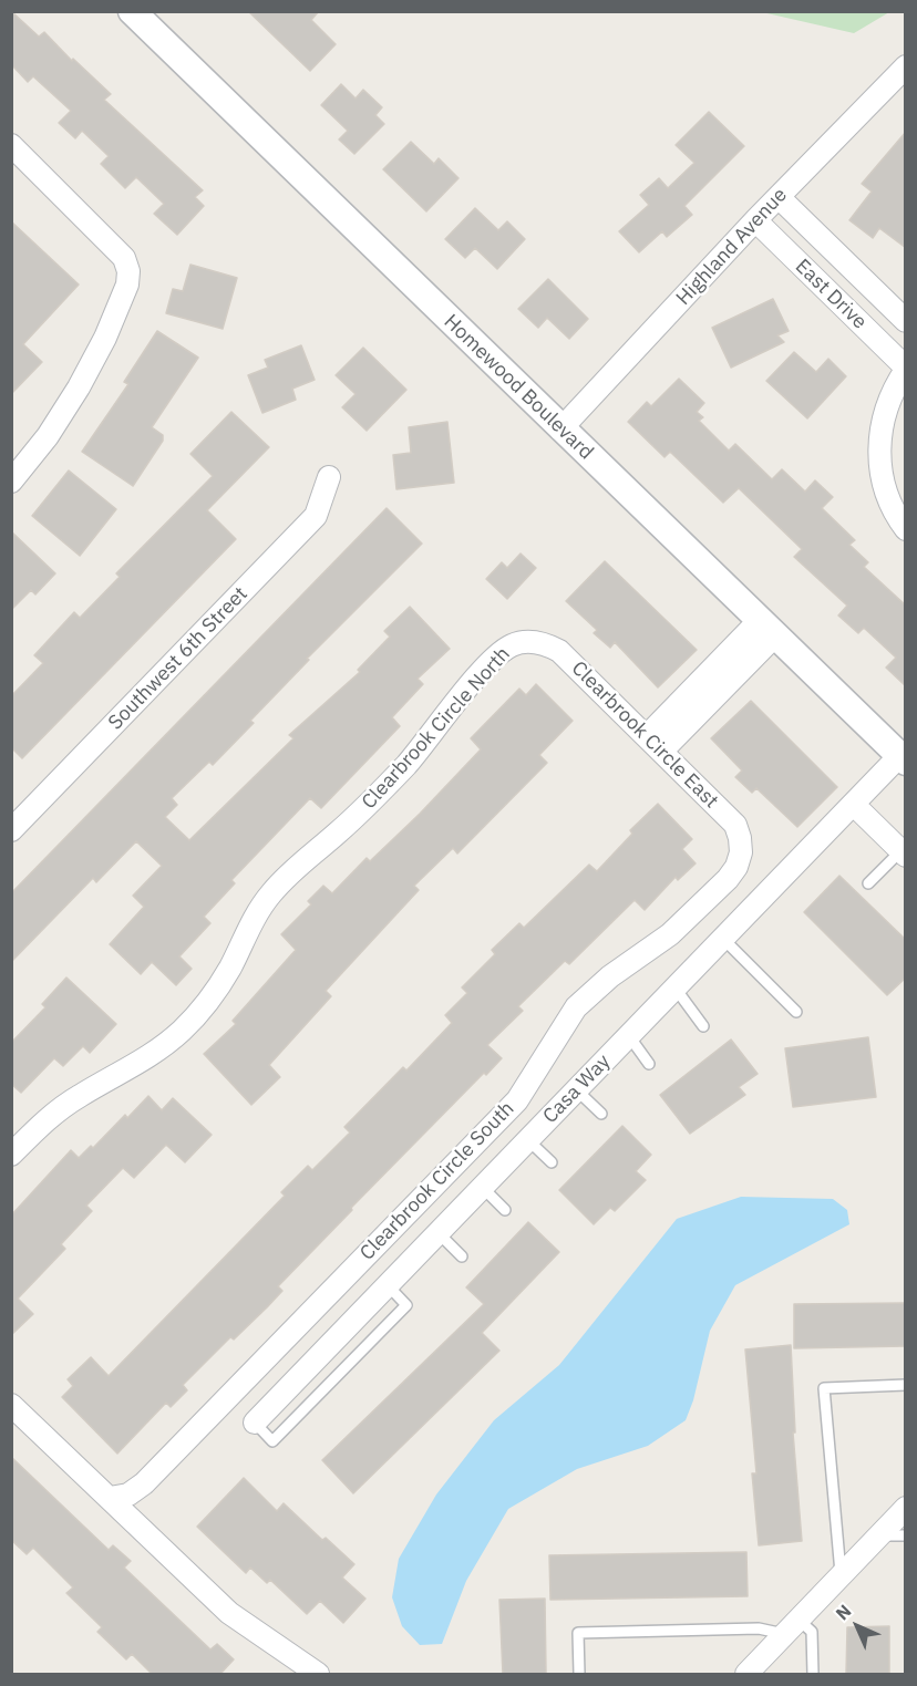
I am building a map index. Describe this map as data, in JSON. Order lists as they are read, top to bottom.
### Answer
{
  "streets": {
    "street": [
      "Highland Avenue",
      "East Drive",
      "Homewood Boulevard",
      "Southwest 6th Street",
      "Clearbrook Circle North",
      "Clearbrook Circle East",
      "Casa Way",
      "Clearbrook Circle South"
    ]
  },
  "crossings": [
    ["Highland Avenue", "East Drive"],
    ["Highland Avenue", "Homewood Boulevard"],
    ["Homewood Boulevard", "Casa Way"],
    ["Clearbrook Circle North", "Clearbrook Circle East"],
    ["Clearbrook Circle East", "Clearbrook Circle South"]
  ],
  "north": "top left"
}
